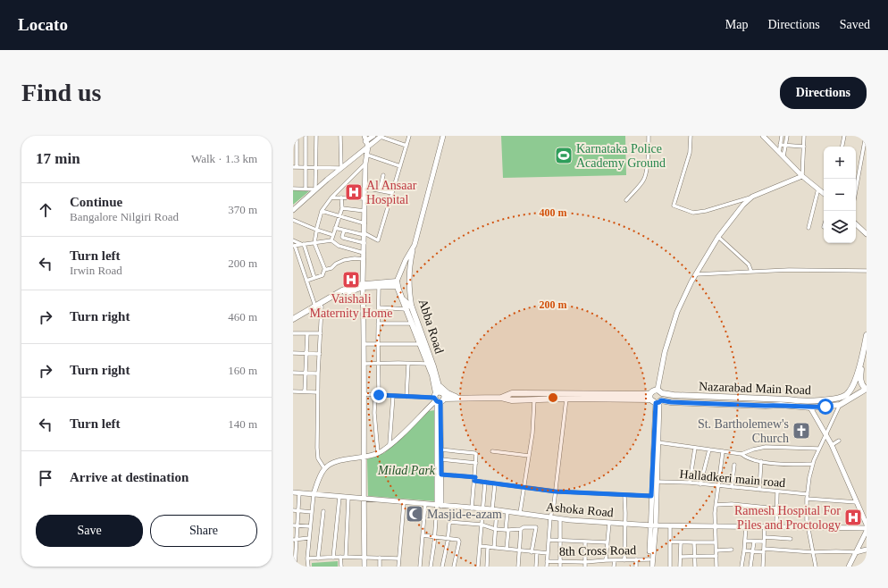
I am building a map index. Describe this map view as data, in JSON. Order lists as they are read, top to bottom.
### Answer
{
  "streets": {
    "main road": ["Abba Road", "Nazarabad Main Road", "Ashoka Road"],
    "street": ["Halladkeri main road", "8th Cross Road"]
  },
  "parks": ["Milad Park"],
  "places": {
    "sports": ["Karnataka Police Academy Ground"],
    "hospital": ["Al Ansaar Hospital", "Vaishali Maternity Home", "Ramesh Hospital For Piles and Proctology"],
    "church": ["St. Bartholemew's Church"],
    "mosque": ["Masjid-e-azam"]
  },
  "page": {
    "header": "Locato",
    "nav": ["Map", "Directions", "Saved"],
    "buttons": [
      "Directions",
      ["Save", "Share"]
    ],
    "title": "Find us",
    "heading": ["17 min", "Walk · 1.3 km"],
    "map_buttons": ["+", "−"],
    "list": [
      ["Continue", "Bangalore Nilgiri Road", "370 m"],
      ["Turn left", "Irwin Road", "200 m"],
      ["Turn right", "460 m"],
      ["Turn right", "160 m"],
      ["Turn left", "140 m"],
      "Arrive at destination"
    ]
  },
  "rings": ["400 m", "200 m"]
}
